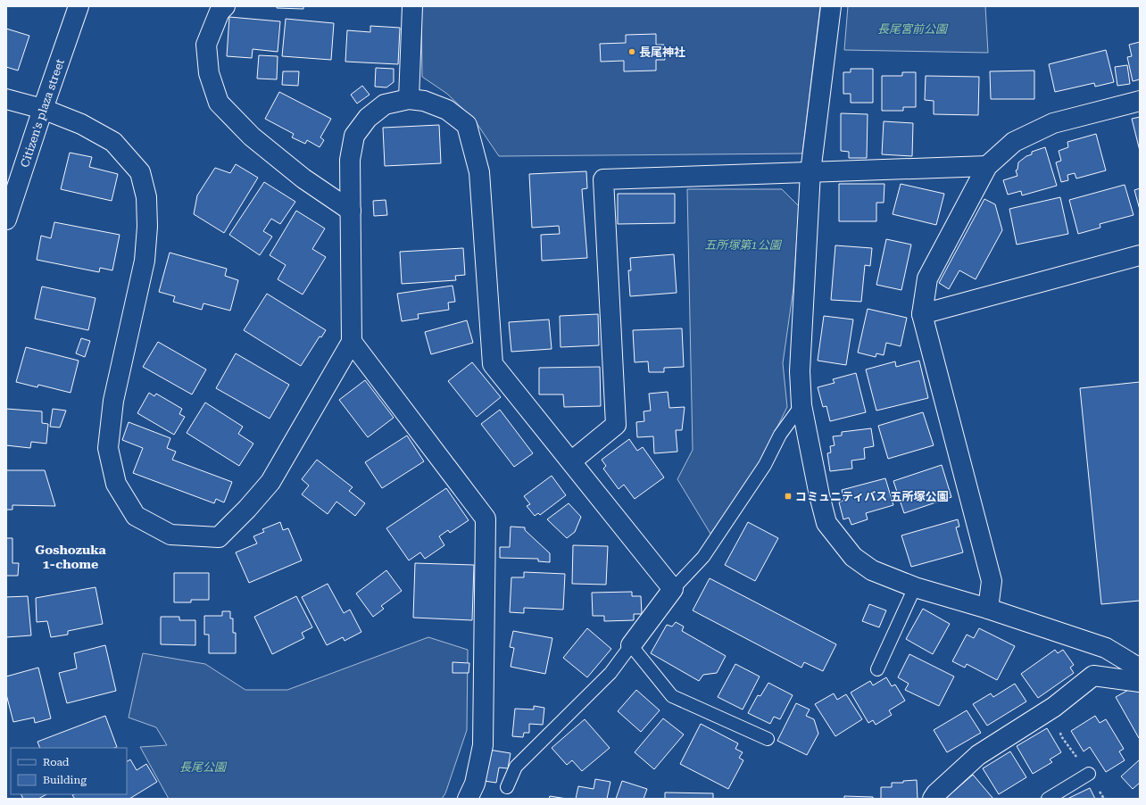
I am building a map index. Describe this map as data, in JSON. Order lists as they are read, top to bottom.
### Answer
{
  "streets": {
    "street": ["Citizen's plaza street"]
  },
  "districts": ["Goshozuka 1-chome"],
  "parks": ["長尾宮前公園", "五所塚第1公園", "長尾公園"],
  "places": {
    "other": ["長尾神社"],
    "transit": ["コミュニティバス 五所塚公園"]
  },
  "legend": ["Road", "Building"]
}
